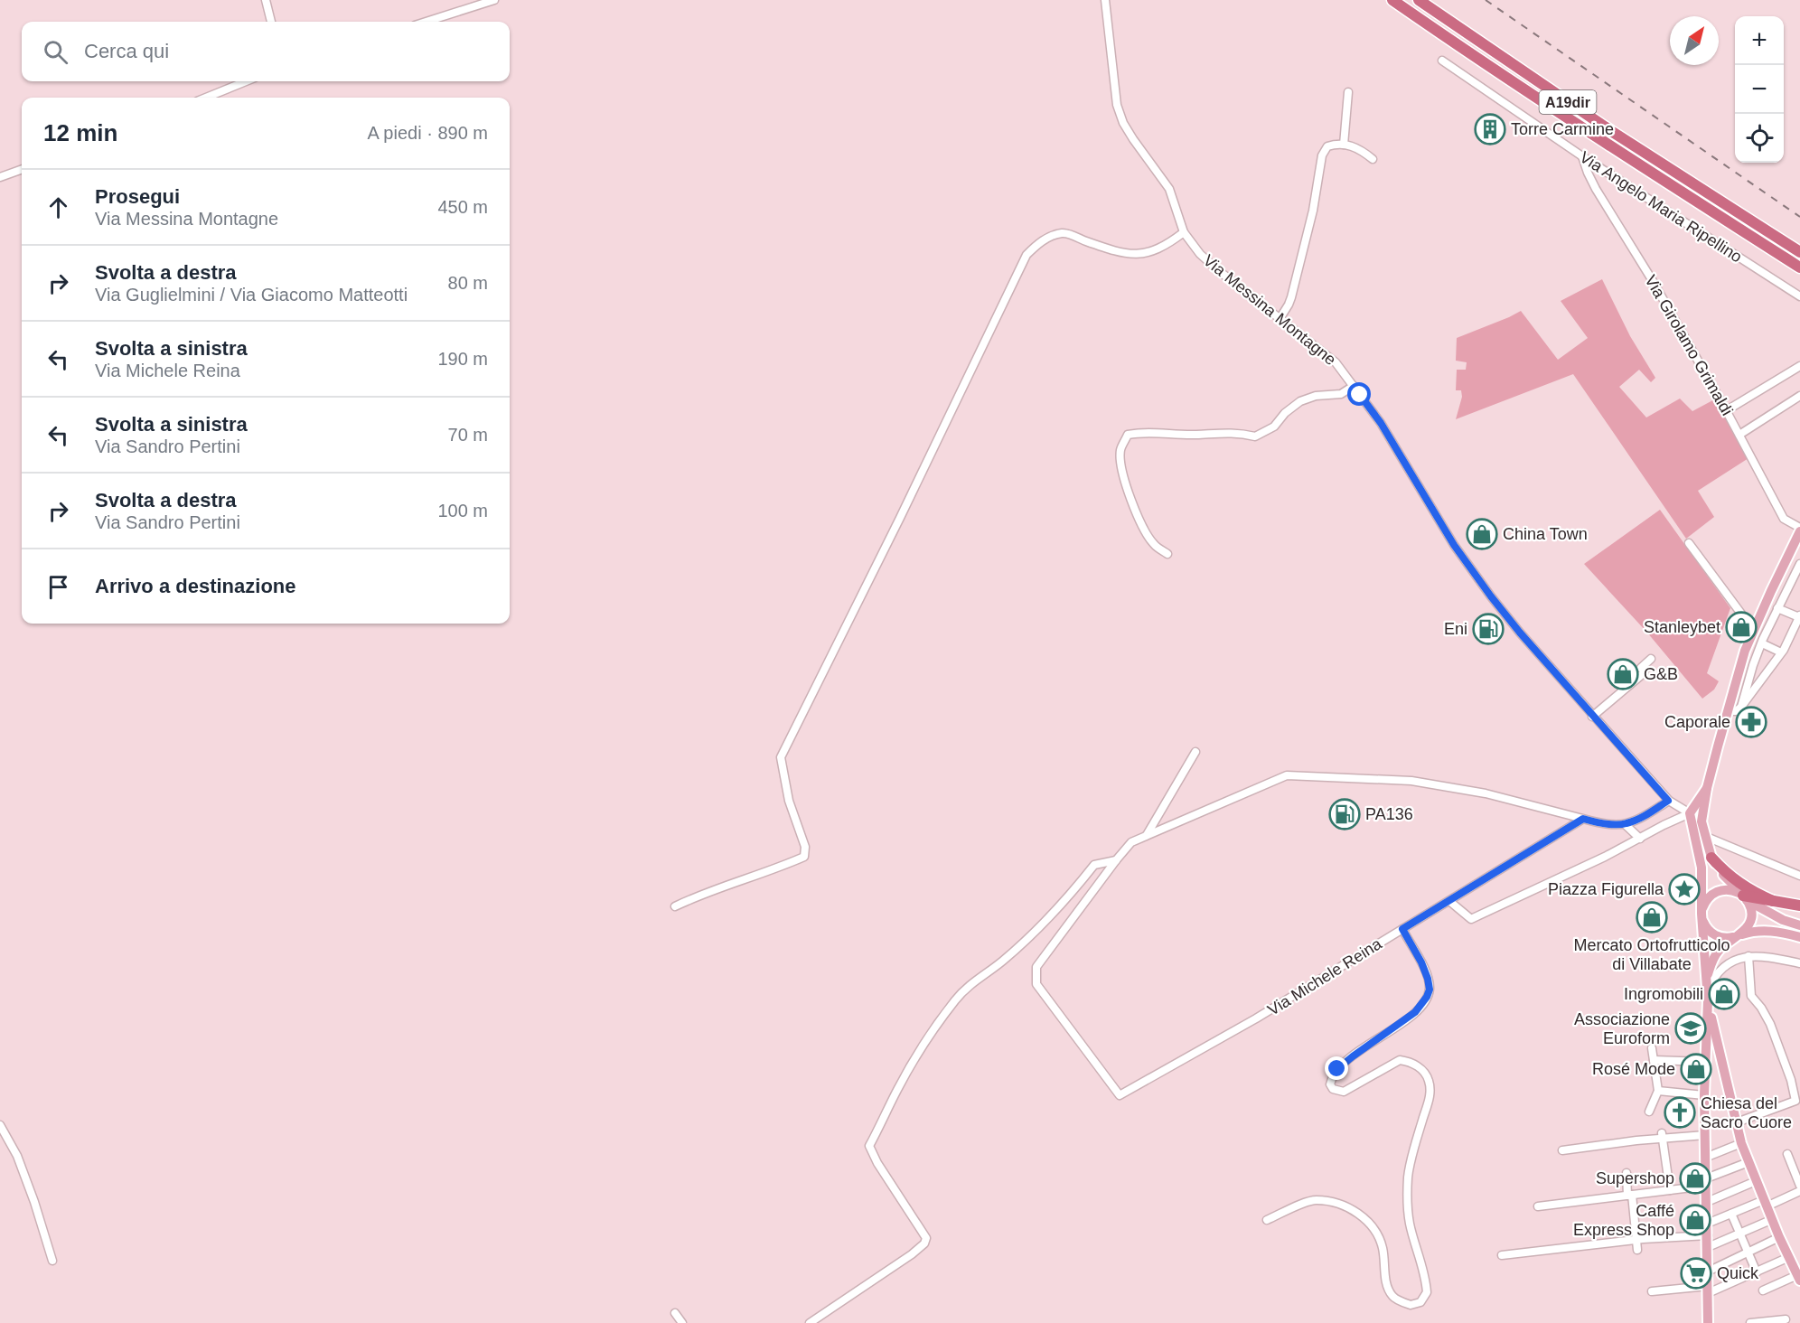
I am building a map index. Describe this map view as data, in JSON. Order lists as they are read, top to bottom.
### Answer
{
  "streets": {
    "highway": ["A19dir"],
    "street": [
      "Via Angelo Maria Ripellino",
      "Via Messina Montagne",
      "Via Girolamo Grimaldi",
      "Via Michele Reina"
    ]
  },
  "crossings": [
    ["Via Angelo Maria Ripellino", "Via Girolamo Grimaldi"]
  ],
  "places": {
    "building": ["Torre Carmine"],
    "shop": [
      "China Town",
      "Stanleybet",
      "G&B",
      "Mercato Ortofrutticolo di Villabate",
      "Ingromobili",
      "Rosé Mode",
      "Supershop",
      "Caffé Express Shop"
    ],
    "fuel station": ["Eni", "PA136"],
    "pharmacy": ["Caporale"],
    "place": ["Piazza Figurella"],
    "school or university": ["Associazione Euroform"],
    "church": ["Chiesa del Sacro Cuore"],
    "supermarket": ["Quick"]
  },
  "north": "top right",
  "page": {
    "map_buttons": ["+", "−"],
    "search": "Cerca qui",
    "heading": ["12 min", "A piedi · 890 m"],
    "list": [
      ["Prosegui", "Via Messina Montagne", "450 m"],
      ["Svolta a destra", "Via Guglielmini / Via Giacomo Matteotti", "80 m"],
      ["Svolta a sinistra", "Via Michele Reina", "190 m"],
      ["Svolta a sinistra", "Via Sandro Pertini", "70 m"],
      ["Svolta a destra", "Via Sandro Pertini", "100 m"],
      "Arrivo a destinazione"
    ]
  }
}
